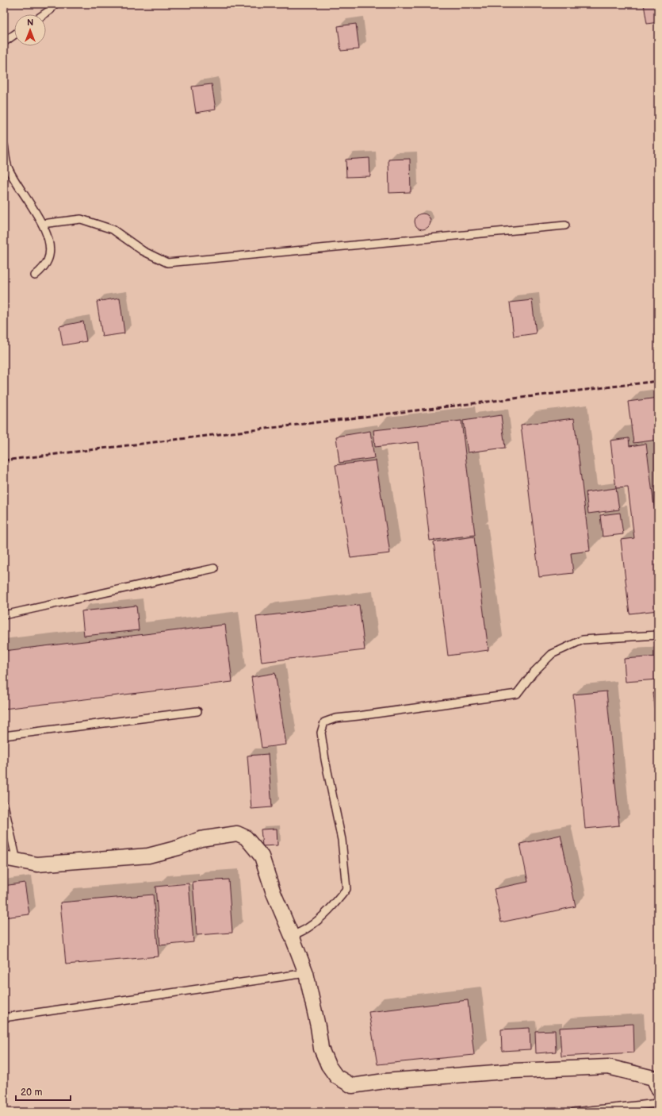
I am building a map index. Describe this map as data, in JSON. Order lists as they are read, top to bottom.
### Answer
{
  "scale_bar": "20 m",
  "north": "top"
}
